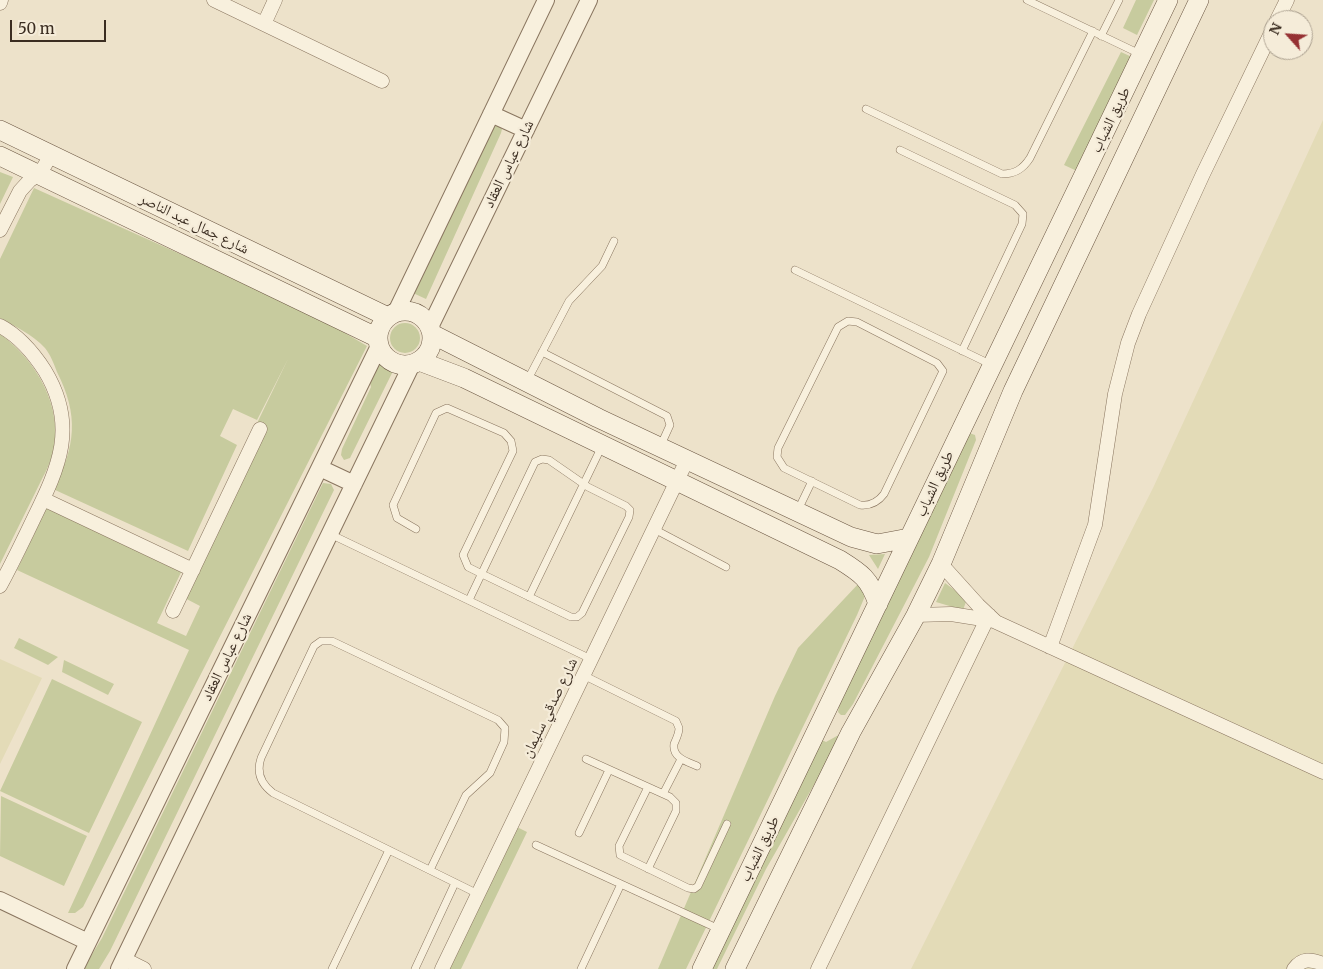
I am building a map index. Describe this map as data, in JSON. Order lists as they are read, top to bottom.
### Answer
{
  "streets": {
    "main road": ["طريق الشباب", "شارع جمال عبد الناصر"],
    "street": ["شارع عباس العقاد", "شارع صدقي سليمان"]
  },
  "crossings": [
    ["شارع عباس العقاد", "شارع جمال عبد الناصر"]
  ],
  "scale_bar": "50 m",
  "north": "top left"
}
